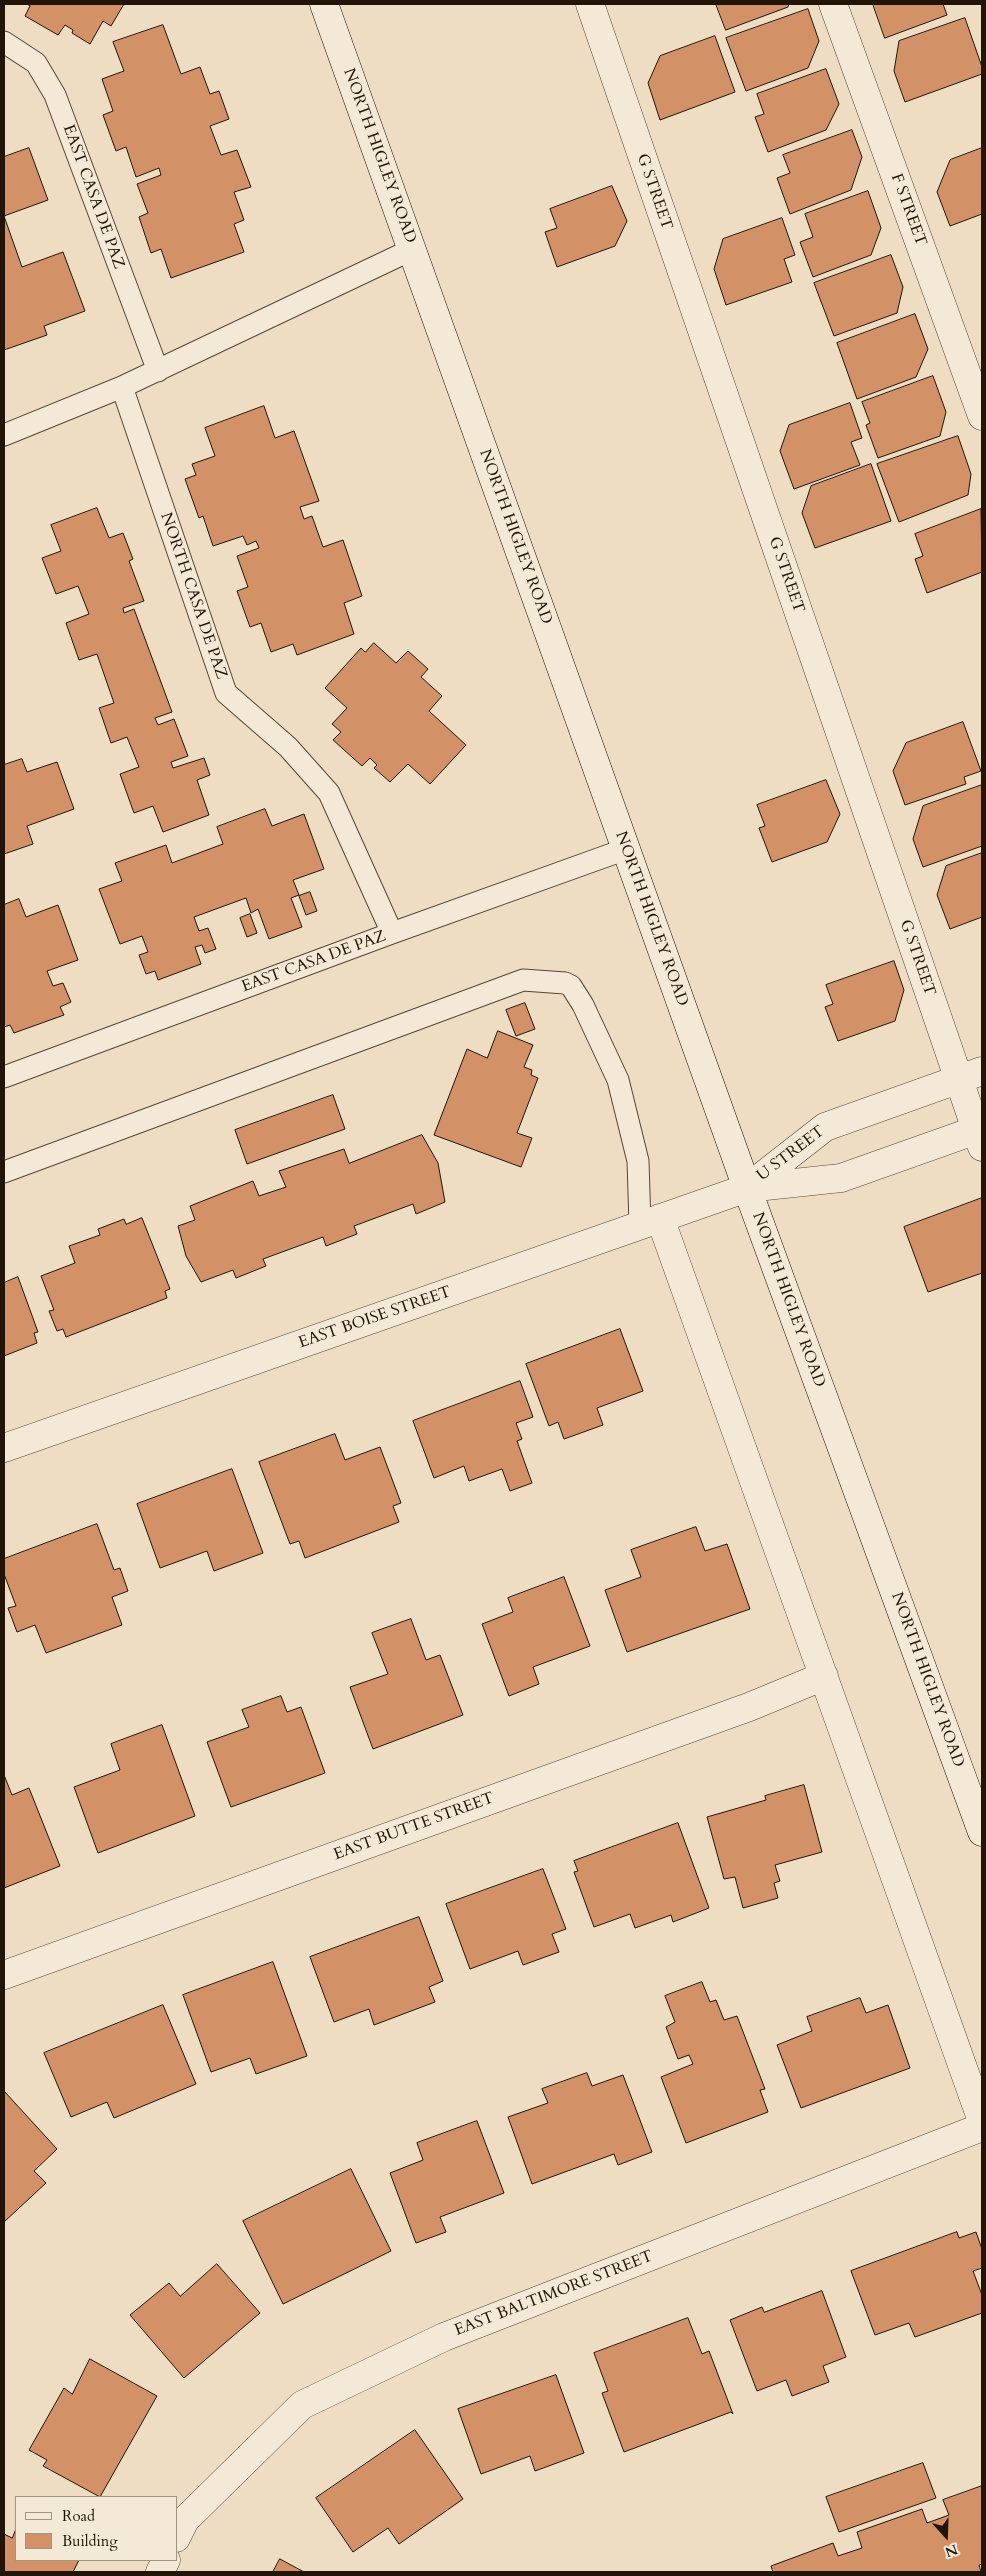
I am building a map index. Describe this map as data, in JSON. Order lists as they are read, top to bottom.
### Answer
{
  "streets": {
    "street": [
      "NORTH HIGLEY ROAD",
      "G STREET",
      "F STREET",
      "U STREET",
      "EAST BOISE STREET",
      "EAST BUTTE STREET",
      "EAST BALTIMORE STREET"
    ],
    "lane": ["EAST CASA DE PAZ", "NORTH CASA DE PAZ"]
  },
  "crossings": [
    ["NORTH HIGLEY ROAD", "EAST CASA DE PAZ"],
    ["NORTH HIGLEY ROAD", "U STREET"],
    ["NORTH HIGLEY ROAD", "EAST BOISE STREET"],
    ["G STREET", "U STREET"],
    ["EAST CASA DE PAZ", "NORTH CASA DE PAZ"],
    ["U STREET", "EAST BOISE STREET"]
  ],
  "legend": ["Road", "Building"],
  "north": "bottom"
}
